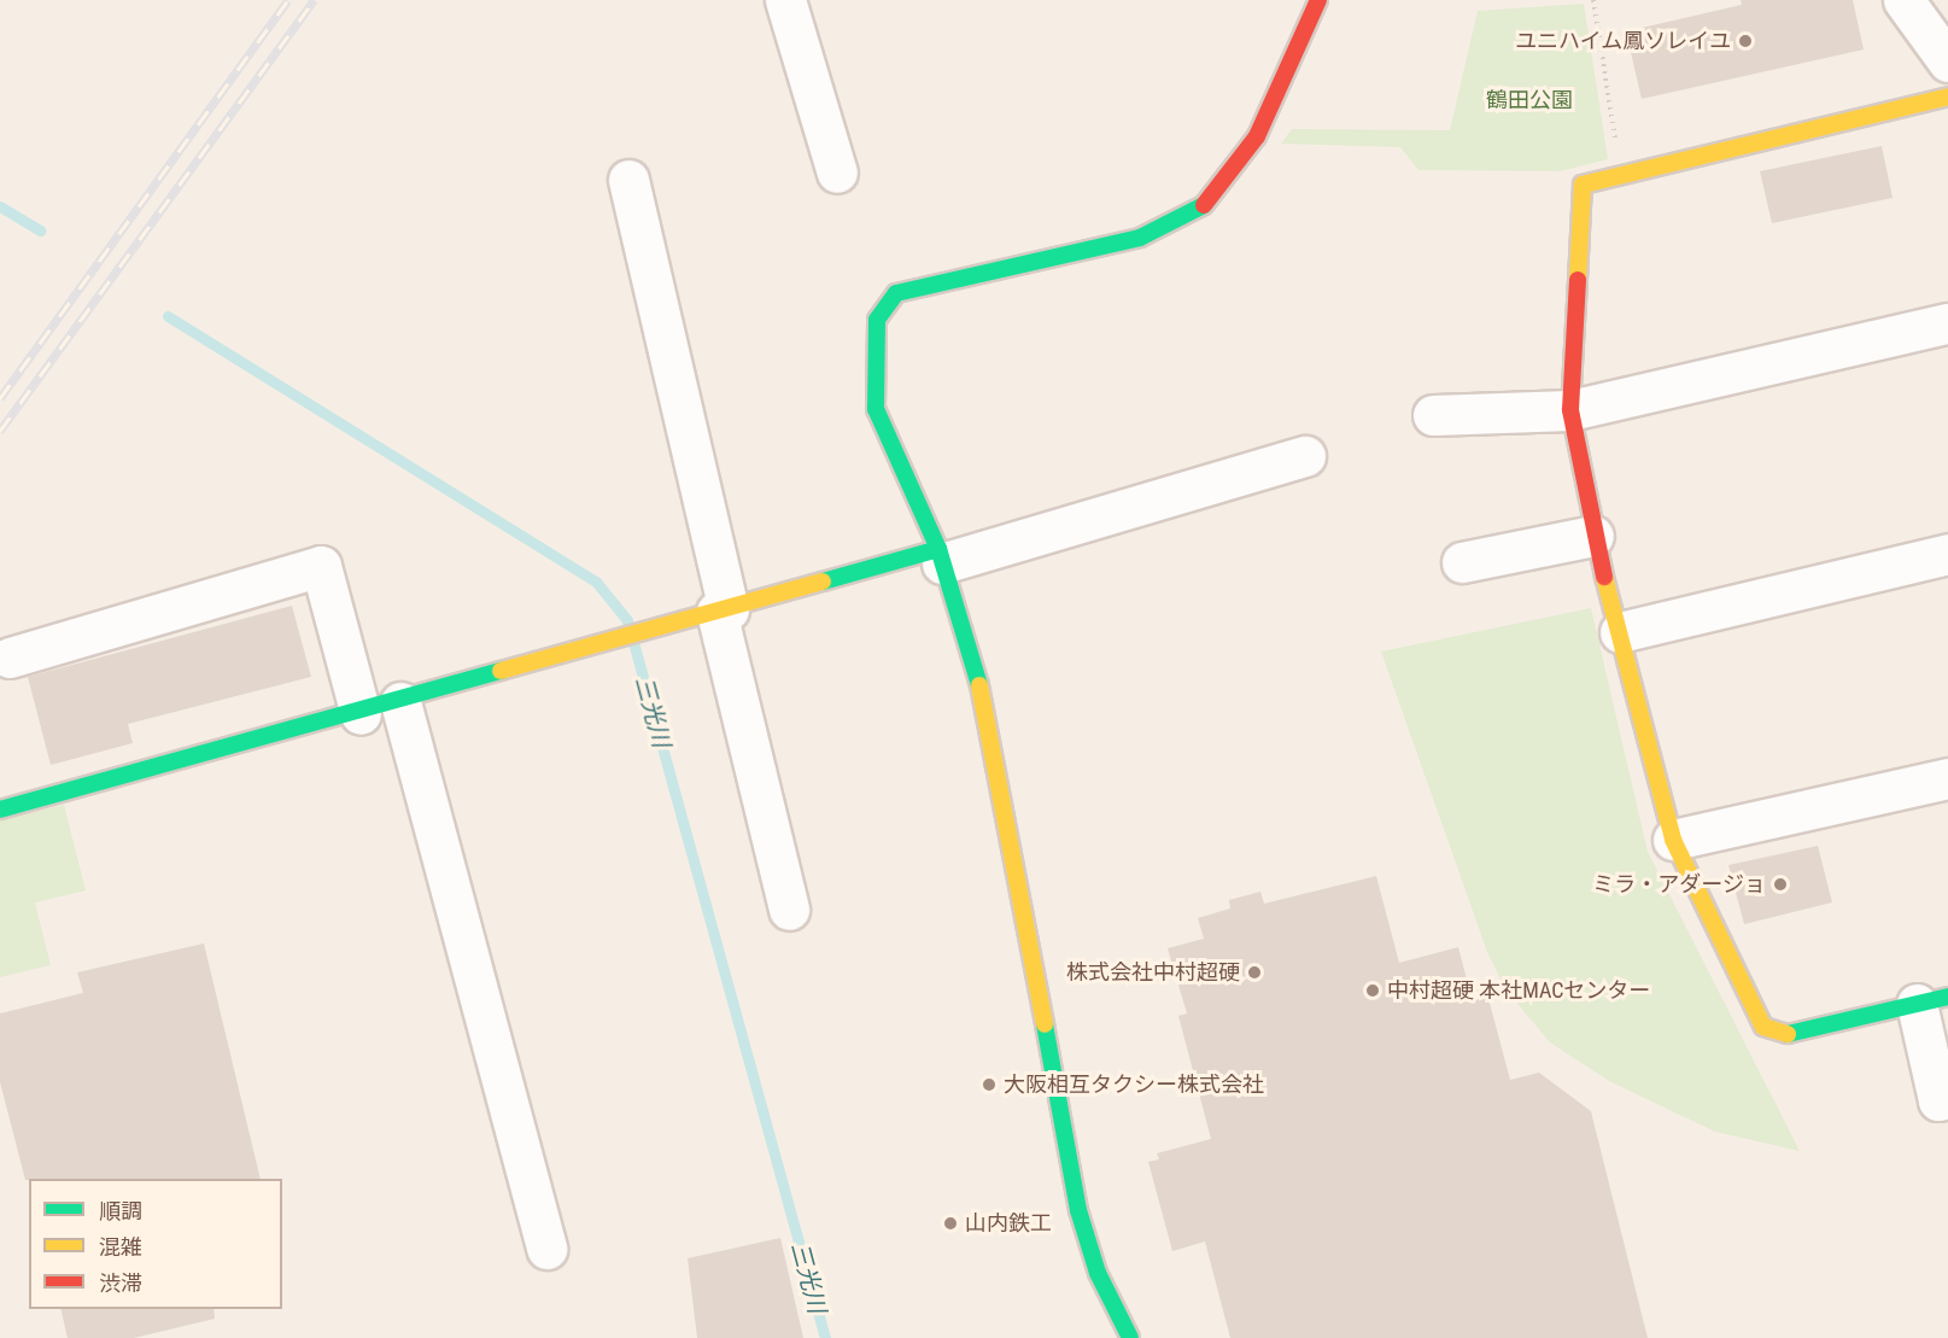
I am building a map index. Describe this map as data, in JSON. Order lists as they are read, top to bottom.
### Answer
{
  "water": ["三光川"],
  "parks": ["鶴田公園"],
  "places": [
    "ユニハイム鳳ソレイユ",
    "ミラ・アダージョ",
    "株式会社中村超硬",
    "中村超硬 本社MACセンター",
    "大阪相互タクシー株式会社",
    "山内鉄工"
  ],
  "legend": ["順調", "混雑", "渋滞"]
}
